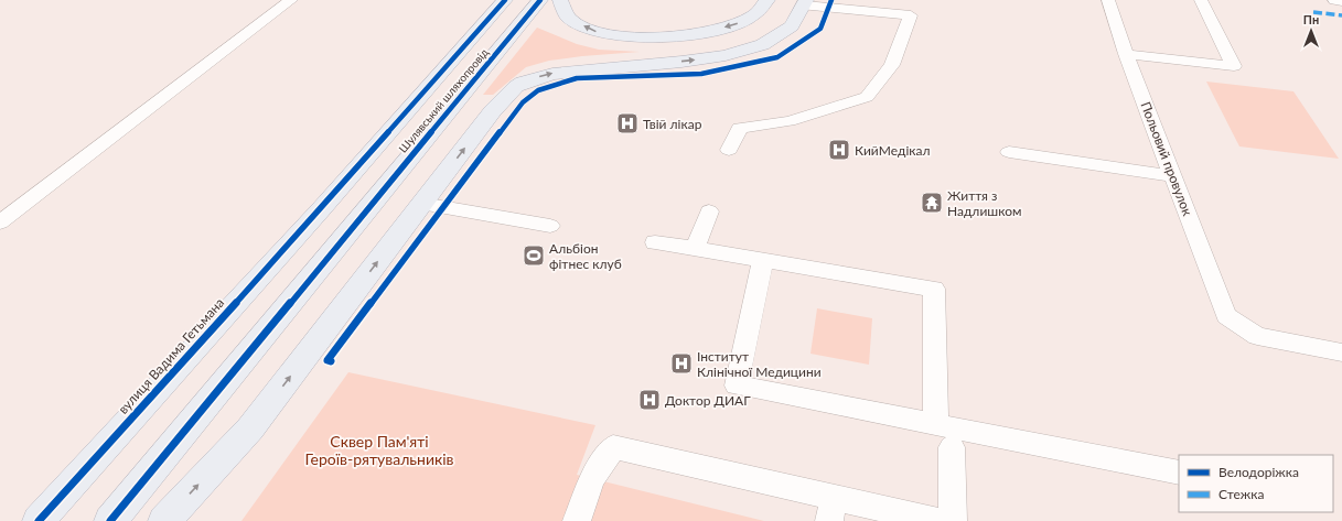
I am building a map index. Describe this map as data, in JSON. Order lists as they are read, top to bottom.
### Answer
{
  "streets": {
    "main road": ["Шулявський шляхопровід", "вулиця Вадима Гетьмана"],
    "lane": ["Польовий провулок"]
  },
  "crossings": [
    ["Шулявський шляхопровід", "вулиця Вадима Гетьмана"]
  ],
  "parks": ["Сквер Пам'яті Героїв-рятувальників"],
  "places": {
    "hospital": [
      "Твій лікар",
      "КийМедікал",
      "Інститут Клінічної Медицини",
      "Доктор ДИАГ"
    ],
    "temple": ["Життя з Надлишком"],
    "sports": ["Альбіон фітнес клуб"]
  },
  "legend": ["Велодоріжка", "Стежка"],
  "north": "top"
}
